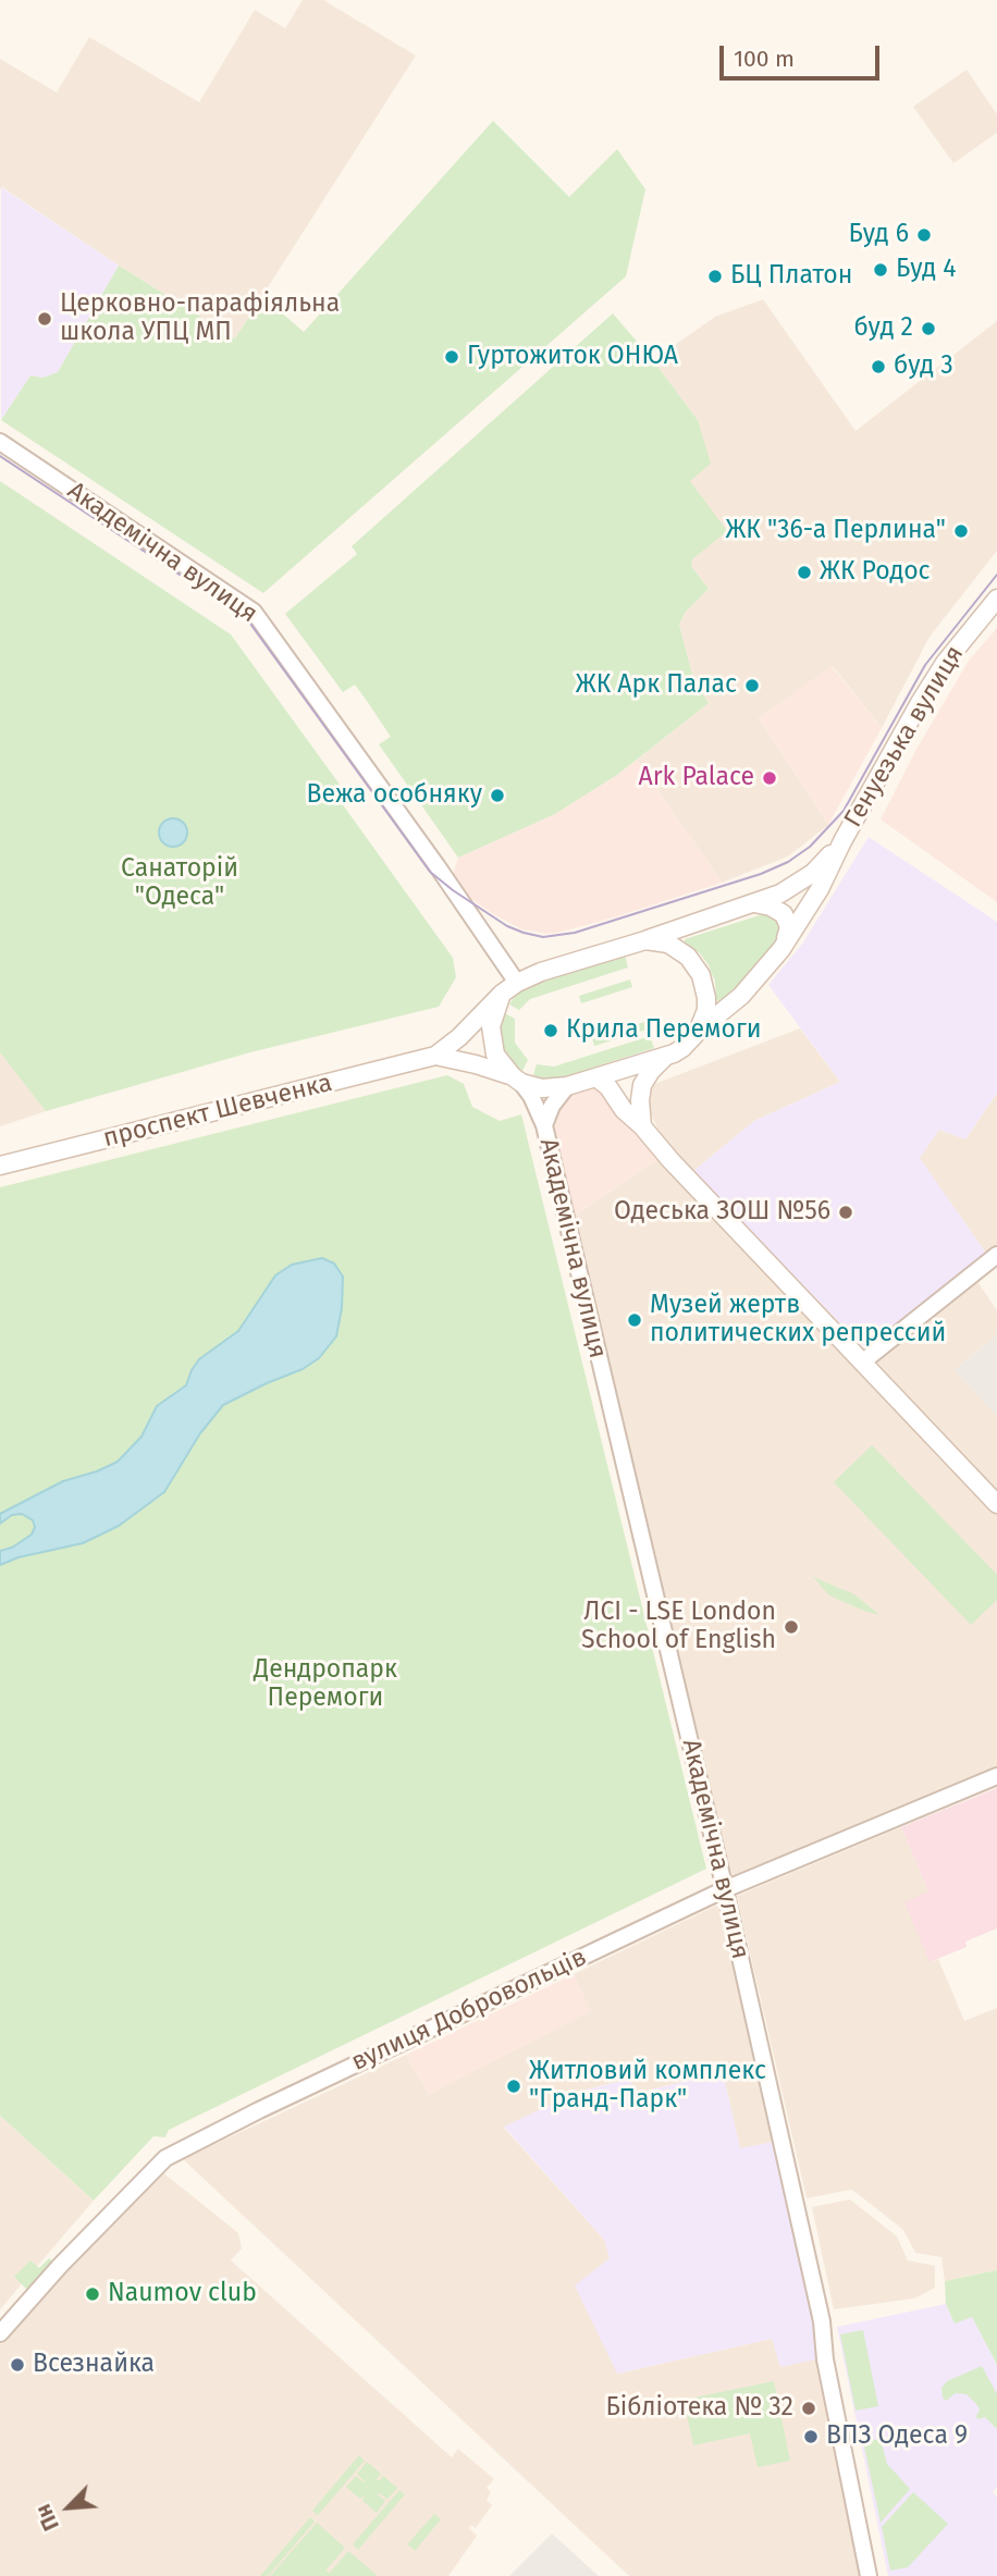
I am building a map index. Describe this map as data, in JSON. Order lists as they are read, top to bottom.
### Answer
{
  "streets": {
    "main road": ["Генуезька вулиця", "проспект Шевченка"],
    "street": ["Академічна вулиця", "вулиця Добровольців"]
  },
  "crossings": [
    ["Академічна вулиця", "Генуезька вулиця"],
    ["Академічна вулиця", "проспект Шевченка"],
    ["Академічна вулиця", "вулиця Добровольців"],
    ["Генуезька вулиця", "проспект Шевченка"]
  ],
  "parks": ["Санаторій \"Одеса\"", "Дендропарк Перемоги"],
  "places": [
    "Буд 6",
    "Буд 4",
    "БЦ Платон",
    "Церковно-парафіяльна школа УПЦ МП",
    "буд 2",
    "Гуртожиток ОНЮА",
    "буд 3",
    "ЖК \"36-а Перлина\"",
    "ЖК Родос",
    "ЖК Арк Палас",
    "Ark Palace",
    "Вежа особняку",
    "Крила Перемоги",
    "Одеська ЗОШ №56",
    "Музей жертв политических репрессий",
    "ЛСІ - LSE London School of English",
    "Житловий комплекс \"Гранд-Парк\"",
    "Naumov club",
    "Всезнайка",
    "Бібліотека № 32",
    "ВПЗ Одеса 9"
  ],
  "scale_bar": "100 m",
  "north": "bottom left"
}
